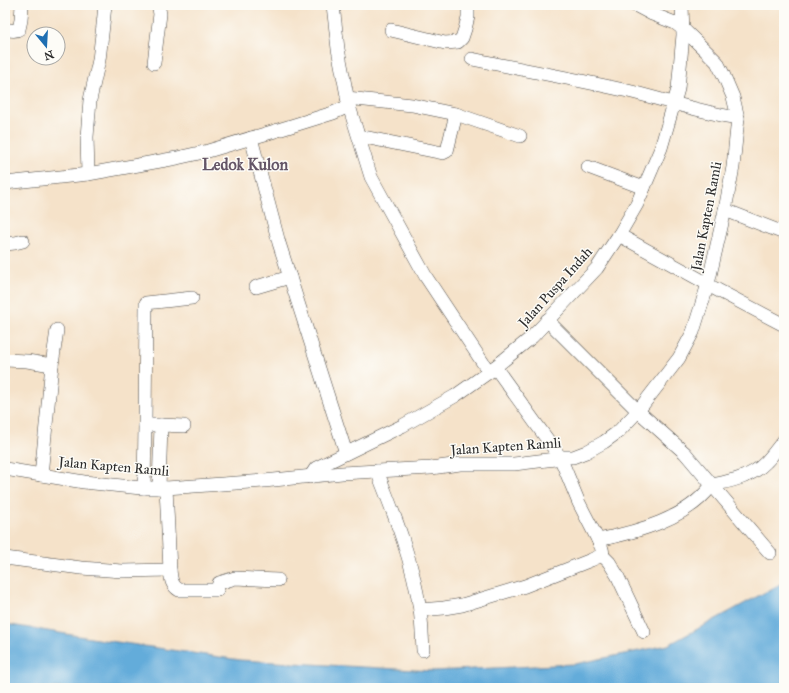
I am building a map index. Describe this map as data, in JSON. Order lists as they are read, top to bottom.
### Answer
{
  "streets": {
    "street": ["Jalan Kapten Ramli", "Jalan Puspa Indah"]
  },
  "crossings": [
    ["Jalan Kapten Ramli", "Jalan Puspa Indah"]
  ],
  "districts": ["Ledok Kulon"],
  "north": "bottom"
}
